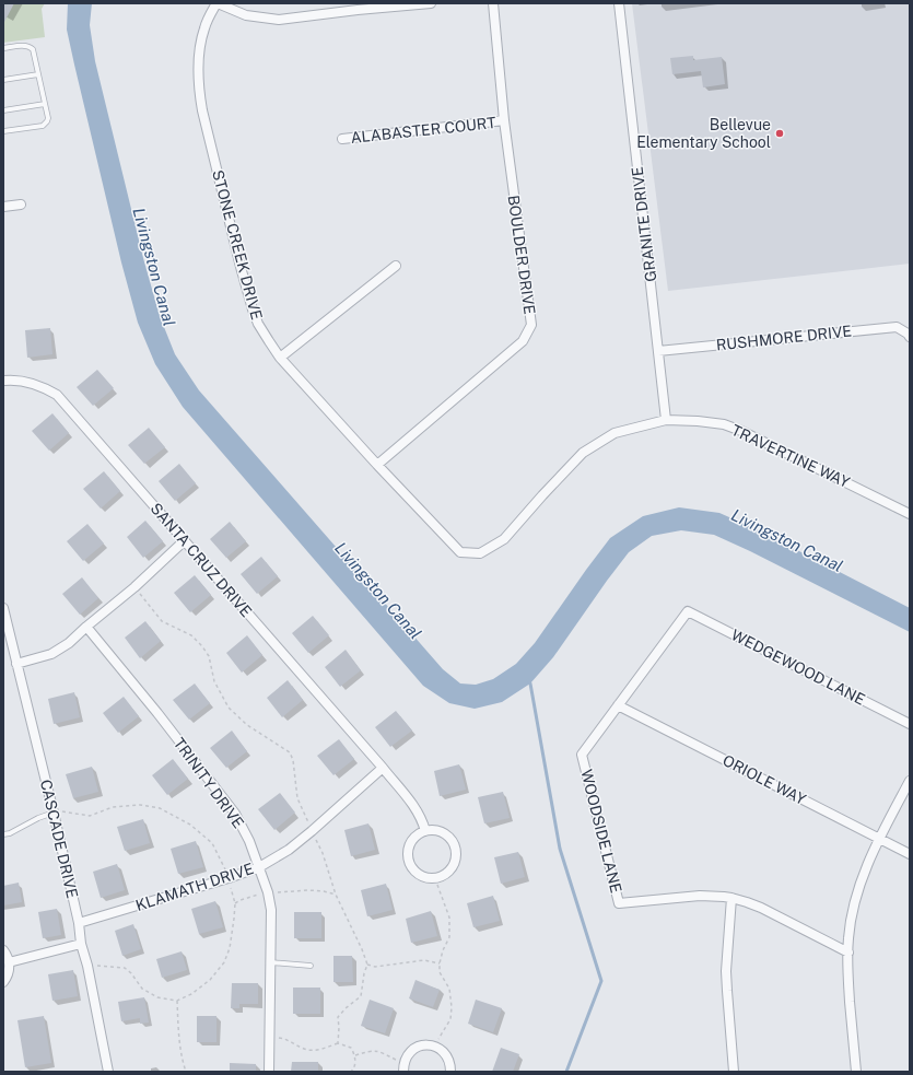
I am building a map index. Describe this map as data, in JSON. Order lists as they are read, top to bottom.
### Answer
{
  "streets": {
    "street": [
      "ALABASTER COURT",
      "GRANITE DRIVE",
      "STONE CREEK DRIVE",
      "BOULDER DRIVE",
      "RUSHMORE DRIVE",
      "TRAVERTINE WAY",
      "SANTA CRUZ DRIVE",
      "WEDGEWOOD LANE",
      "ORIOLE WAY",
      "TRINITY DRIVE",
      "WOODSIDE LANE",
      "CASCADE DRIVE",
      "KLAMATH DRIVE"
    ]
  },
  "crossings": [
    ["ALABASTER COURT", "BOULDER DRIVE"],
    ["GRANITE DRIVE", "RUSHMORE DRIVE"],
    ["GRANITE DRIVE", "TRAVERTINE WAY"],
    ["STONE CREEK DRIVE", "BOULDER DRIVE"],
    ["STONE CREEK DRIVE", "TRAVERTINE WAY"],
    ["SANTA CRUZ DRIVE", "KLAMATH DRIVE"],
    ["WEDGEWOOD LANE", "ORIOLE WAY"],
    ["WEDGEWOOD LANE", "WOODSIDE LANE"],
    ["ORIOLE WAY", "WOODSIDE LANE"],
    ["TRINITY DRIVE", "KLAMATH DRIVE"],
    ["CASCADE DRIVE", "KLAMATH DRIVE"]
  ],
  "water": ["Livingston Canal"],
  "places": ["Bellevue Elementary School"]
}
